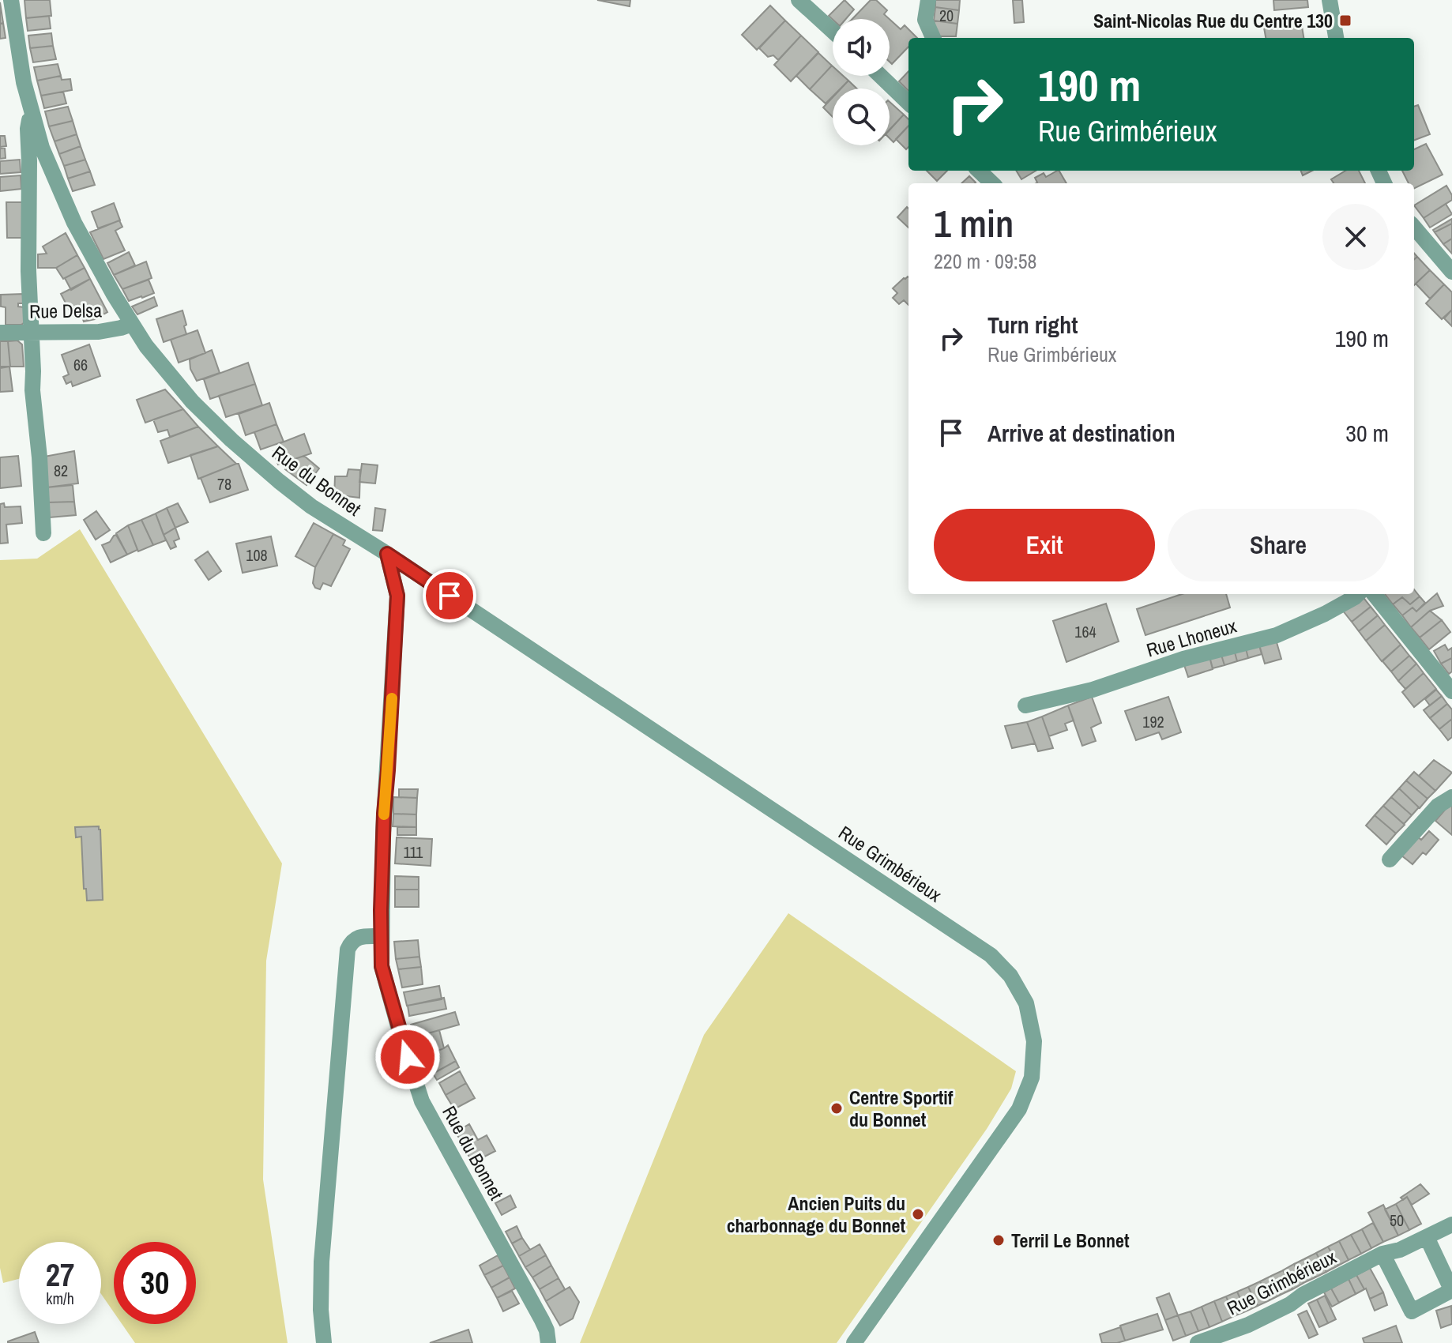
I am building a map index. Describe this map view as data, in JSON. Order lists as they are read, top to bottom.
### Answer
{
  "streets": {
    "street": [
      "Rue Delsa",
      "Rue du Bonnet",
      "Rue Lhoneux",
      "Rue Grimbérieux"
    ]
  },
  "crossings": [
    ["Rue Delsa", "Rue du Bonnet"],
    ["Rue du Bonnet", "Rue Grimbérieux"]
  ],
  "places": {
    "transit": ["Saint-Nicolas Rue du Centre 130"],
    "other": ["Centre Sportif du Bonnet", "Ancien Puits du charbonnage du Bonnet", "Terril Le Bonnet"]
  },
  "house_numbers": [
    "20",
    "66",
    "82",
    "78",
    "108",
    "164",
    "192",
    "111",
    "50"
  ],
  "page": {
    "turn": ["190 m", "Rue Grimbérieux"],
    "heading": ["1 min", "220 m · 09:58"],
    "list": [
      {
        "name": "Turn right",
        "note": "Rue Grimbérieux",
        "value": "190 m"
      },
      {
        "name": "Arrive at destination",
        "value": "30 m"
      }
    ],
    "buttons": ["Exit", "Share"],
    "speed": "27 km/h",
    "limit": "30"
  }
}
